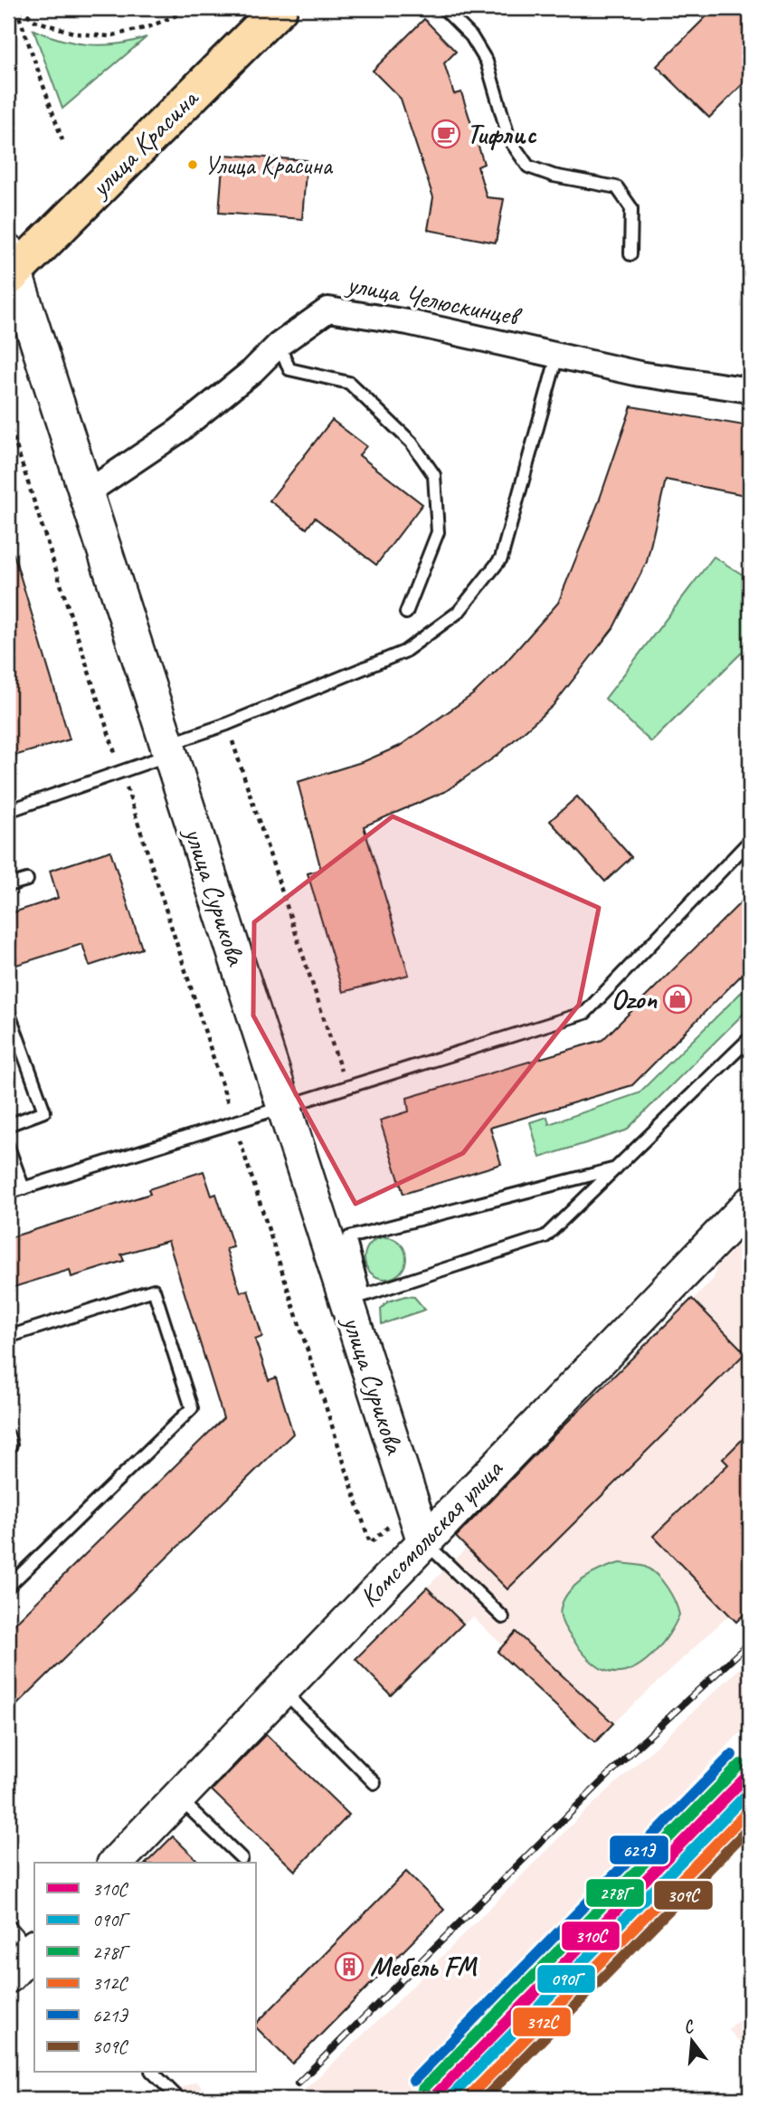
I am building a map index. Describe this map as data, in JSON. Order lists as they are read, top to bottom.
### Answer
{
  "streets": {
    "main road": ["улица Красина"],
    "street": ["улица Челюскинцев", "улица Сурикова", "Комсомольская улица"]
  },
  "crossings": [
    ["улица Красина", "улица Сурикова"],
    ["улица Челюскинцев", "улица Сурикова"],
    ["улица Сурикова", "Комсомольская улица"]
  ],
  "places": {
    "cafe": ["Тифлис"],
    "other": ["Улица Красина"],
    "shop": ["Ozon"],
    "building": ["Мебель FM"]
  },
  "lines": [
    "transit line 621Э",
    "transit line 278Г",
    "transit line 310С",
    "transit line 090Г",
    "transit line 312С",
    "transit line 309С"
  ],
  "legend": [
    "310С",
    "090Г",
    "278Г",
    "312С",
    "621Э",
    "309С"
  ],
  "north": "top"
}
